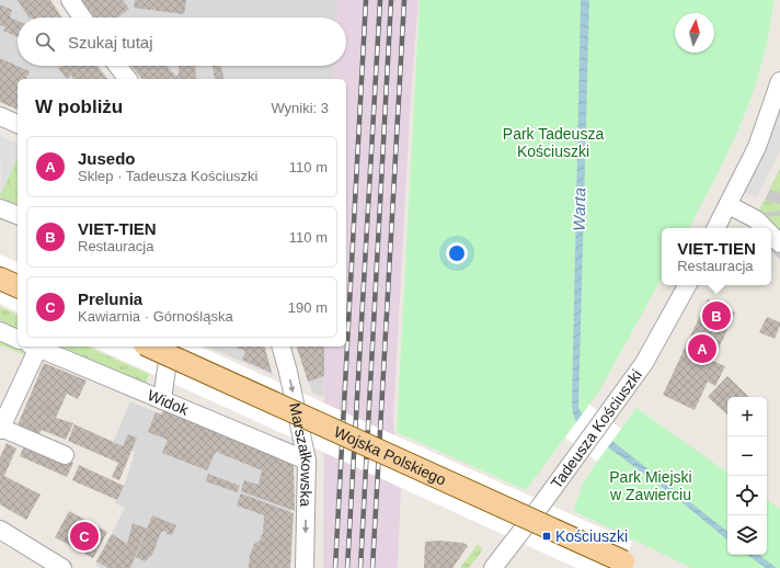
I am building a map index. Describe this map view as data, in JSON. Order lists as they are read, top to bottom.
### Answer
{
  "streets": {
    "main road": ["Wojska Polskiego"],
    "street": ["Widok", "Tadeusza Kościuszki", "Marszałkowska"]
  },
  "crossings": [
    ["Widok", "Marszałkowska"]
  ],
  "one_way": ["Marszałkowska"],
  "water": ["Warta"],
  "parks": ["Park Tadeusza Kościuszki", "Park Miejski w Zawierciu"],
  "places": {
    "transit": ["Kościuszki"]
  },
  "north": "top",
  "page": {
    "search": "Szukaj tutaj",
    "heading": ["W pobliżu", "Wyniki: 3"],
    "list": [
      {
        "mark": "A",
        "name": "Jusedo",
        "note": "Sklep · Tadeusza Kościuszki",
        "value": "110 m"
      },
      {
        "mark": "B",
        "name": "VIET-TIEN",
        "note": "Restauracja",
        "value": "110 m"
      },
      {
        "mark": "C",
        "name": "Prelunia",
        "note": "Kawiarnia · Górnośląska",
        "value": "190 m"
      }
    ],
    "popup": ["VIET-TIEN", "Restauracja"],
    "pins": ["B", "A", "C"],
    "map_buttons": ["+", "−"]
  }
}
